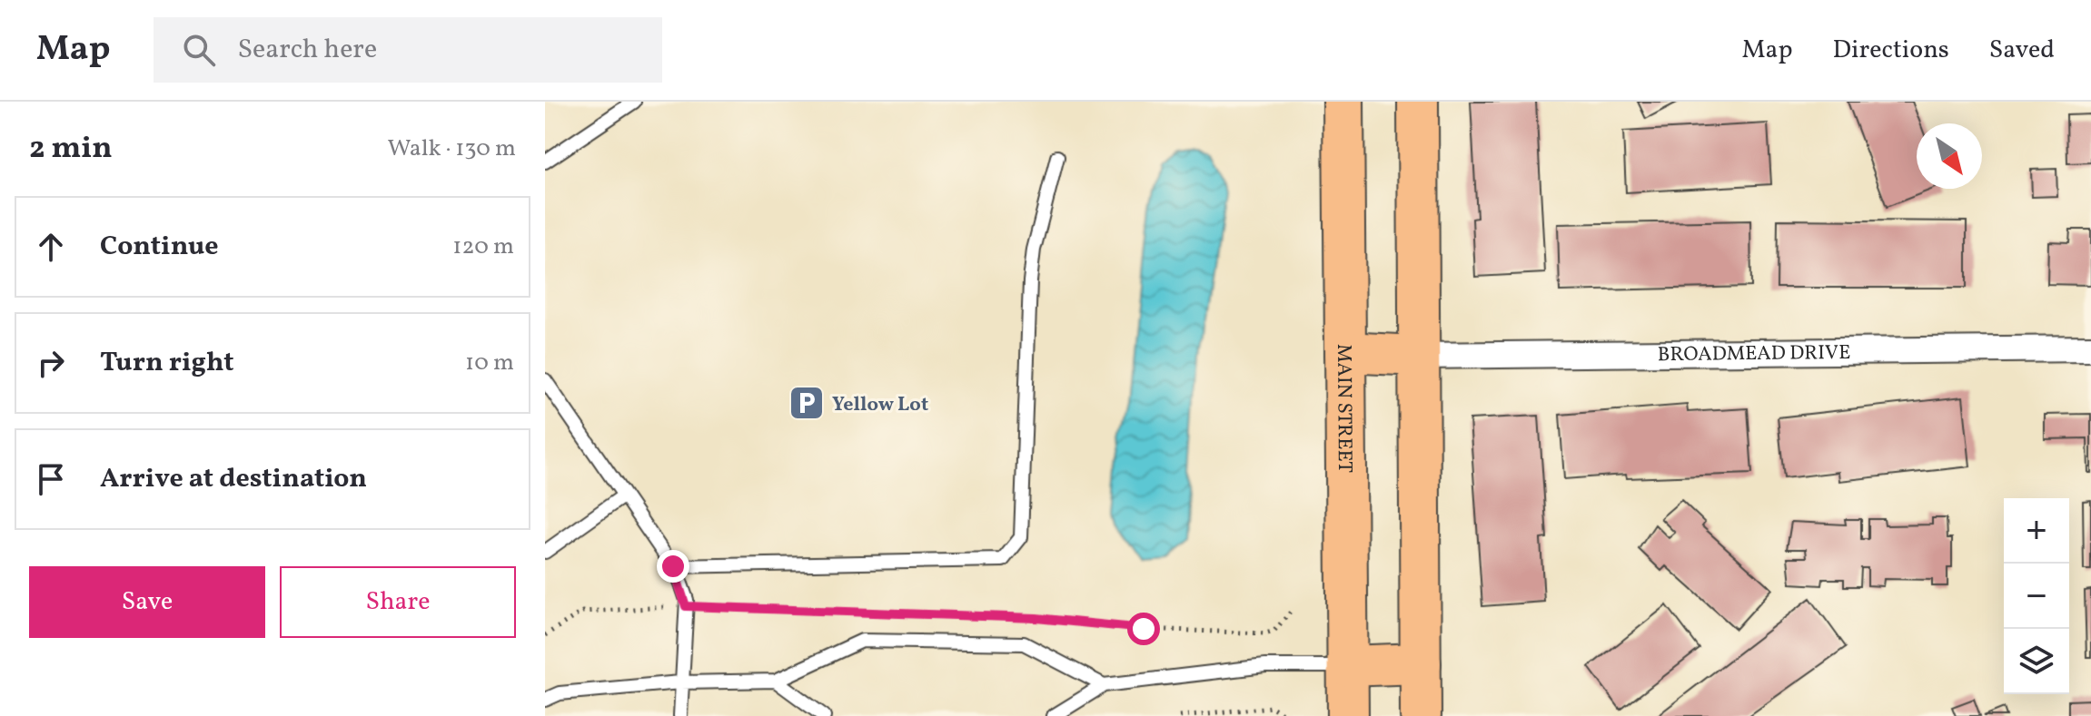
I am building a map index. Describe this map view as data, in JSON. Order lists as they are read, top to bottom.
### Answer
{
  "streets": {
    "main road": ["MAIN STREET"],
    "street": ["BROADMEAD DRIVE"]
  },
  "places": {
    "parking": ["Yellow Lot"]
  },
  "north": "bottom right",
  "page": {
    "header": "Map",
    "search": "Search here",
    "nav": ["Map", "Directions", "Saved"],
    "heading": ["2 min", "Walk · 130 m"],
    "list": [
      ["Continue", "120 m"],
      ["Turn right", "10 m"],
      "Arrive at destination"
    ],
    "map_buttons": ["+", "−"],
    "buttons": ["Save", "Share"]
  }
}
